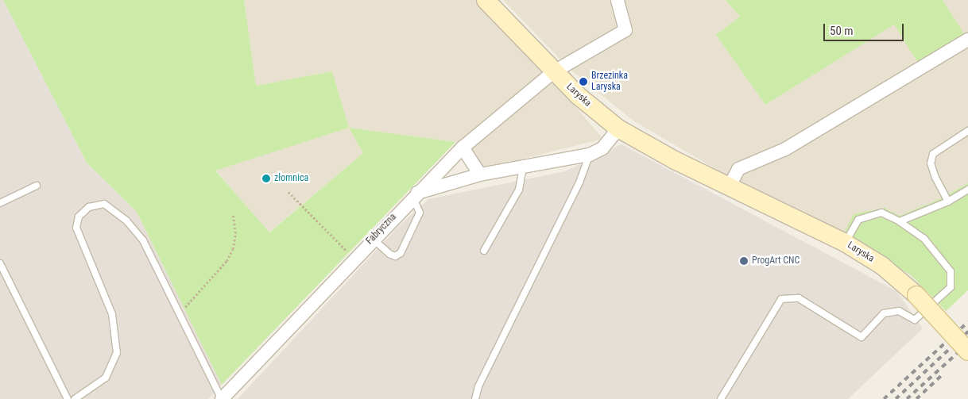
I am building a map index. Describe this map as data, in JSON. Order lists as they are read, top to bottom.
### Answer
{
  "streets": {
    "street": ["Laryska", "Fabryczna"]
  },
  "crossings": [
    ["Laryska", "Fabryczna"]
  ],
  "places": ["Brzezinka Laryska", "złomnica", "ProgArt CNC"],
  "scale_bar": "50 m"
}
